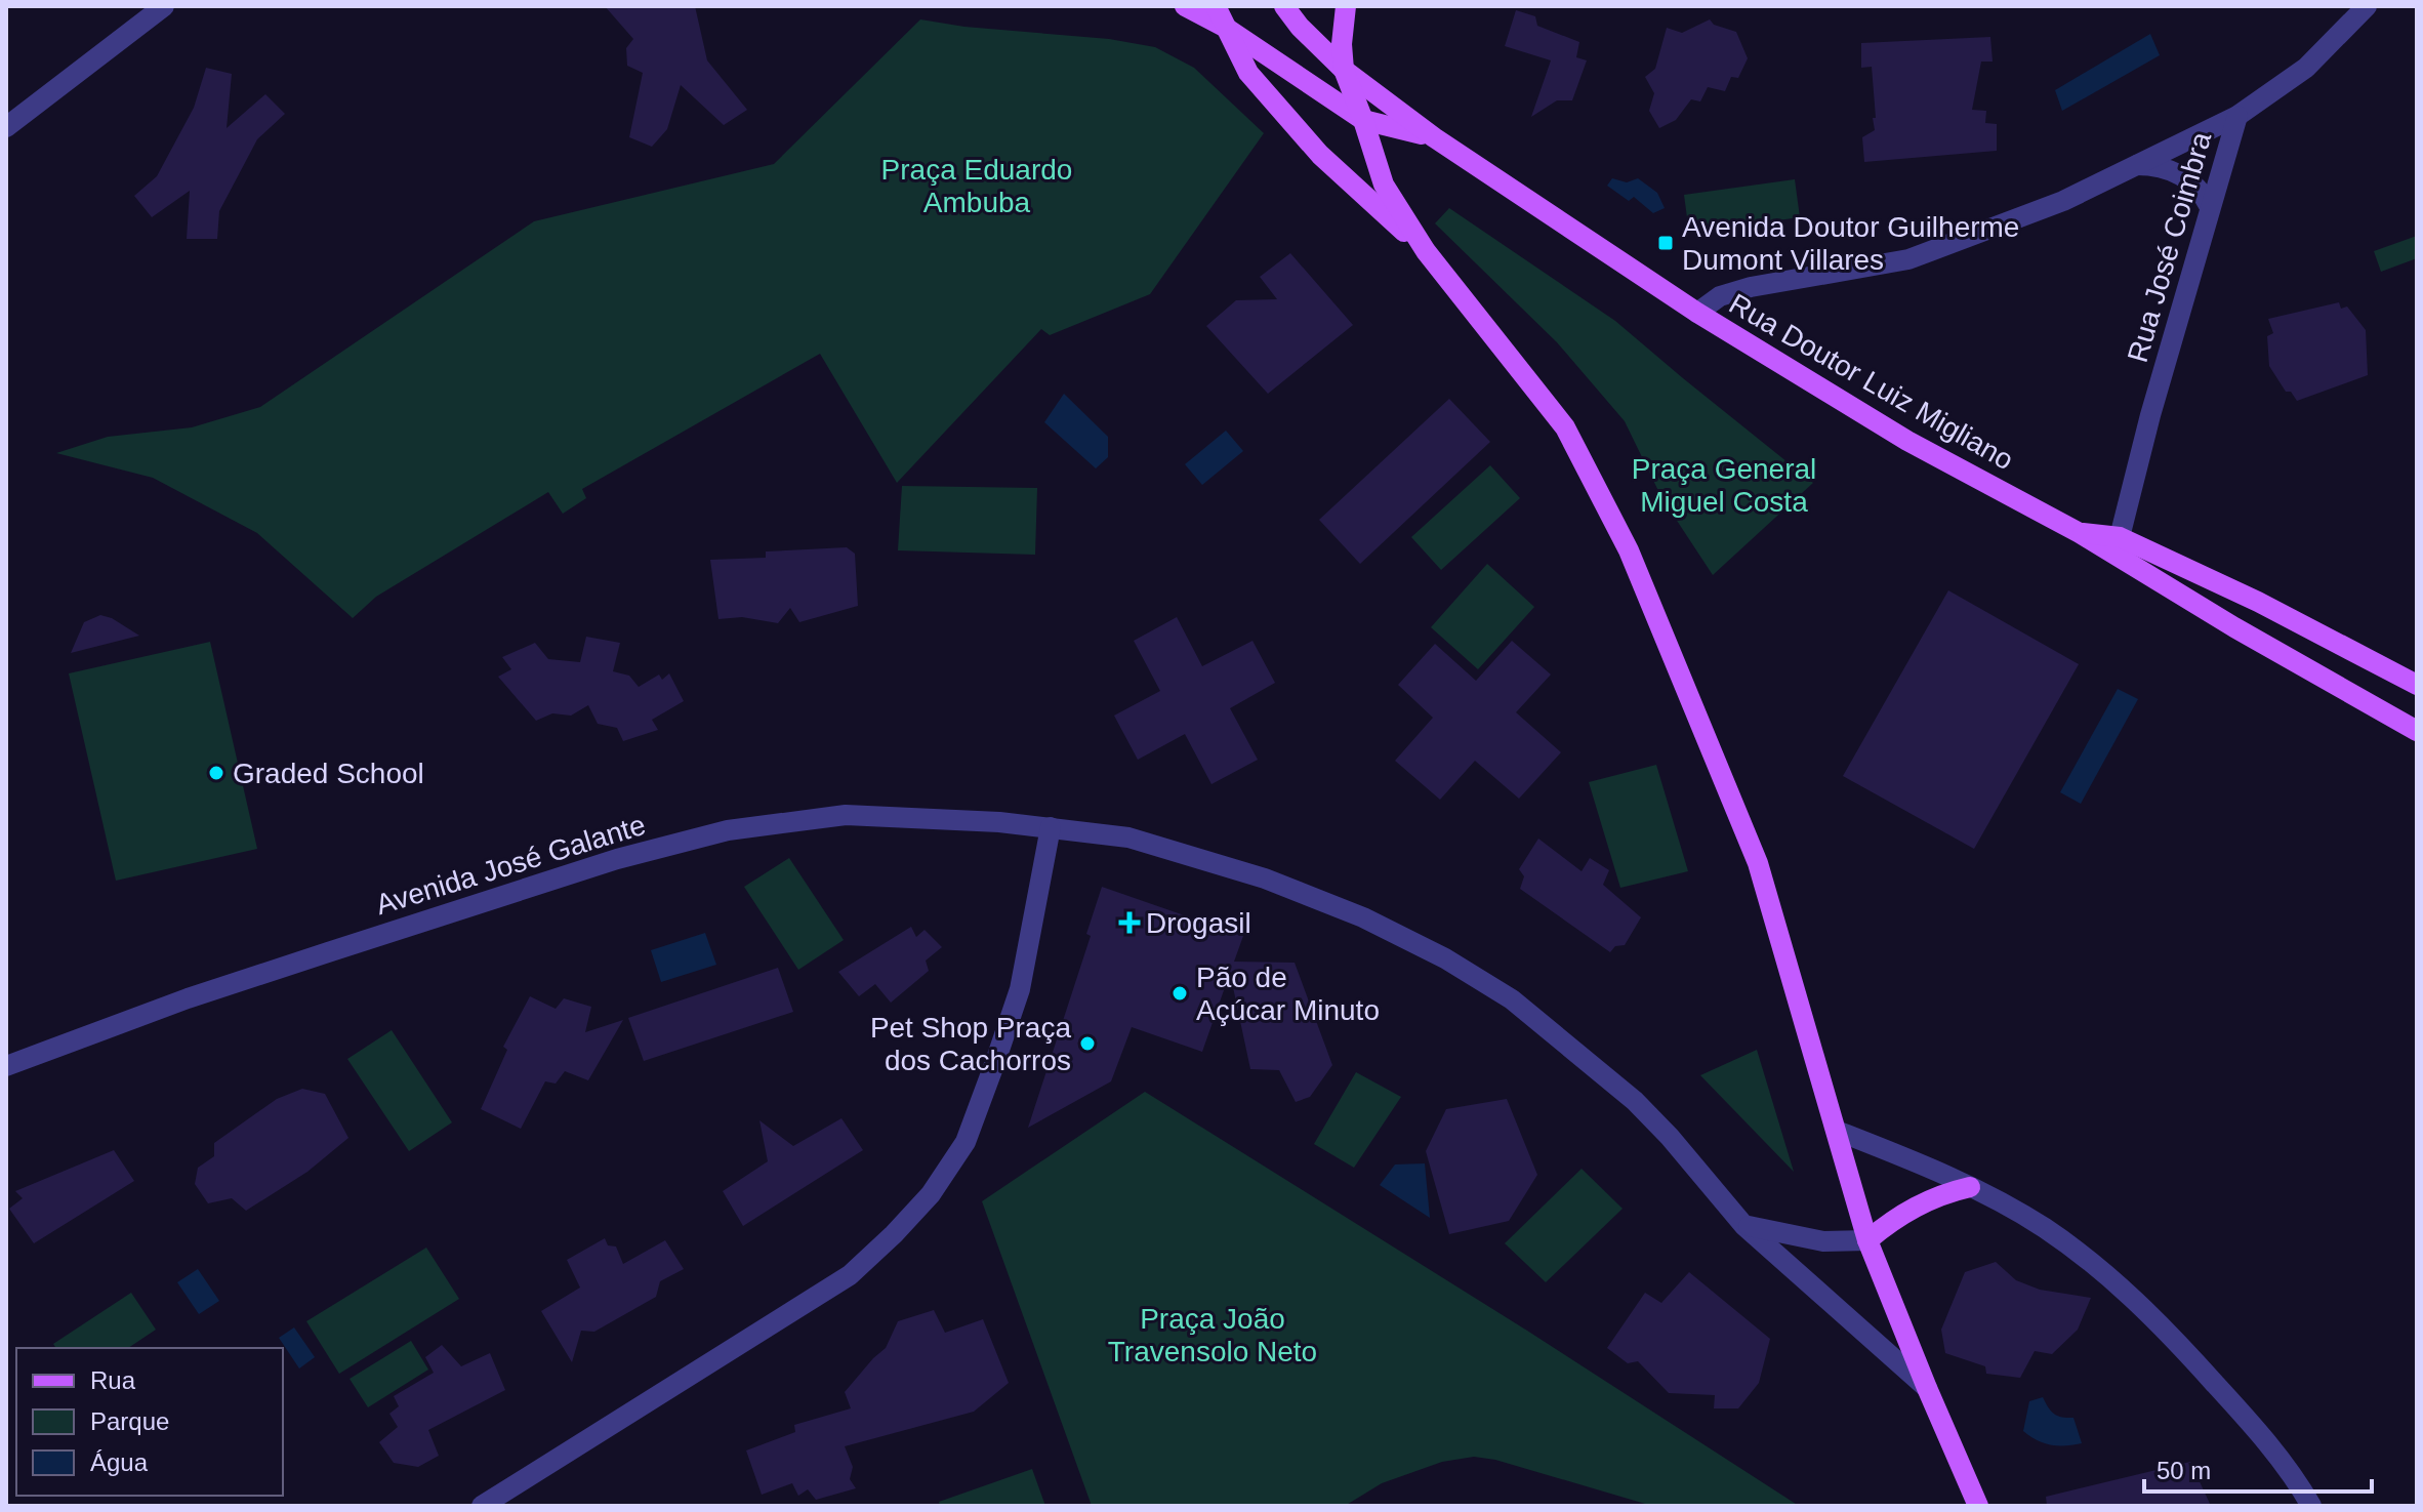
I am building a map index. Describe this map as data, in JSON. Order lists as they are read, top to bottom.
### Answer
{
  "streets": {
    "main road": ["Rua Doutor Luiz Migliano"],
    "street": ["Rua José Coimbra", "Avenida José Galante"]
  },
  "crossings": [
    ["Rua José Coimbra", "Rua Doutor Luiz Migliano"]
  ],
  "parks": ["Praça Eduardo Ambuba", "Praça General Miguel Costa", "Praça João Travensolo Neto"],
  "places": {
    "transit": ["Avenida Doutor Guilherme Dumont Villares"],
    "other": ["Graded School", "Pão de Açúcar Minuto", "Pet Shop Praça dos Cachorros"],
    "health": ["Drogasil"]
  },
  "legend": ["Rua", "Parque", "Água"],
  "scale_bar": "50 m"
}
